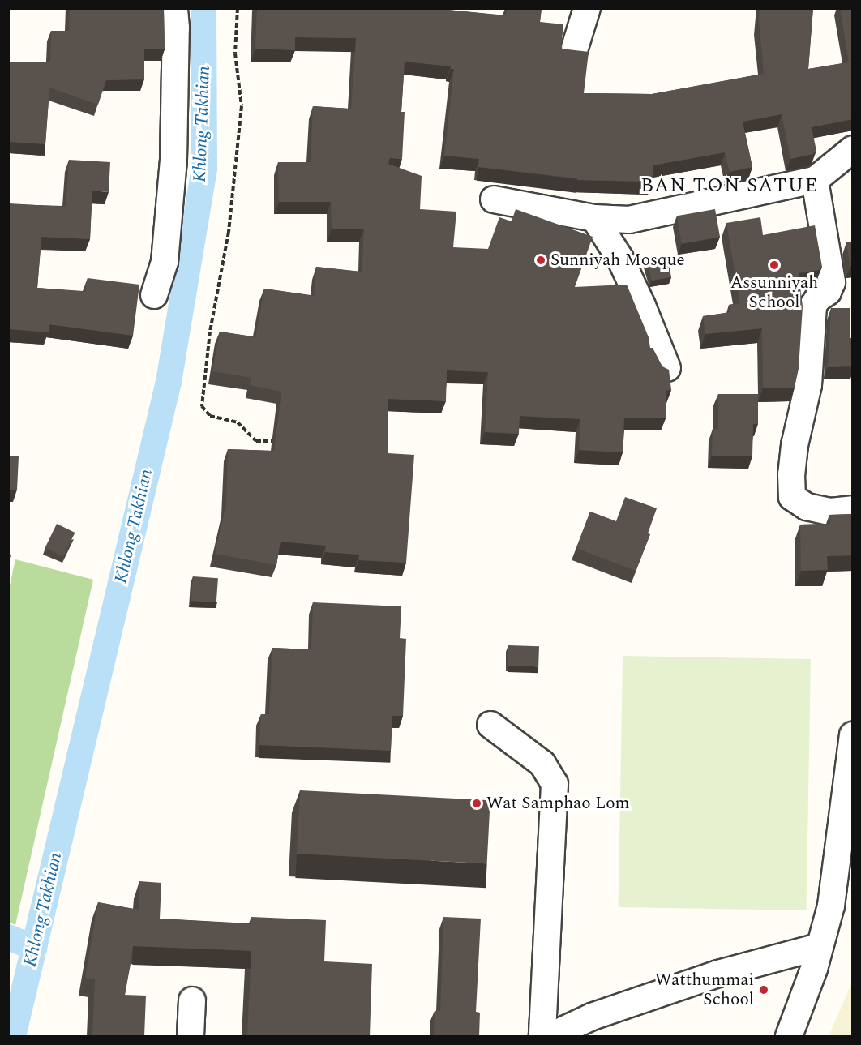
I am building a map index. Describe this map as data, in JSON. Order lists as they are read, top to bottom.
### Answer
{
  "districts": ["BAN TON SATUE"],
  "water": ["Khlong Takhian"],
  "places": [
    "Sunniyah Mosque",
    "Assunniyah School",
    "Wat Samphao Lom",
    "Watthummai School"
  ]
}
